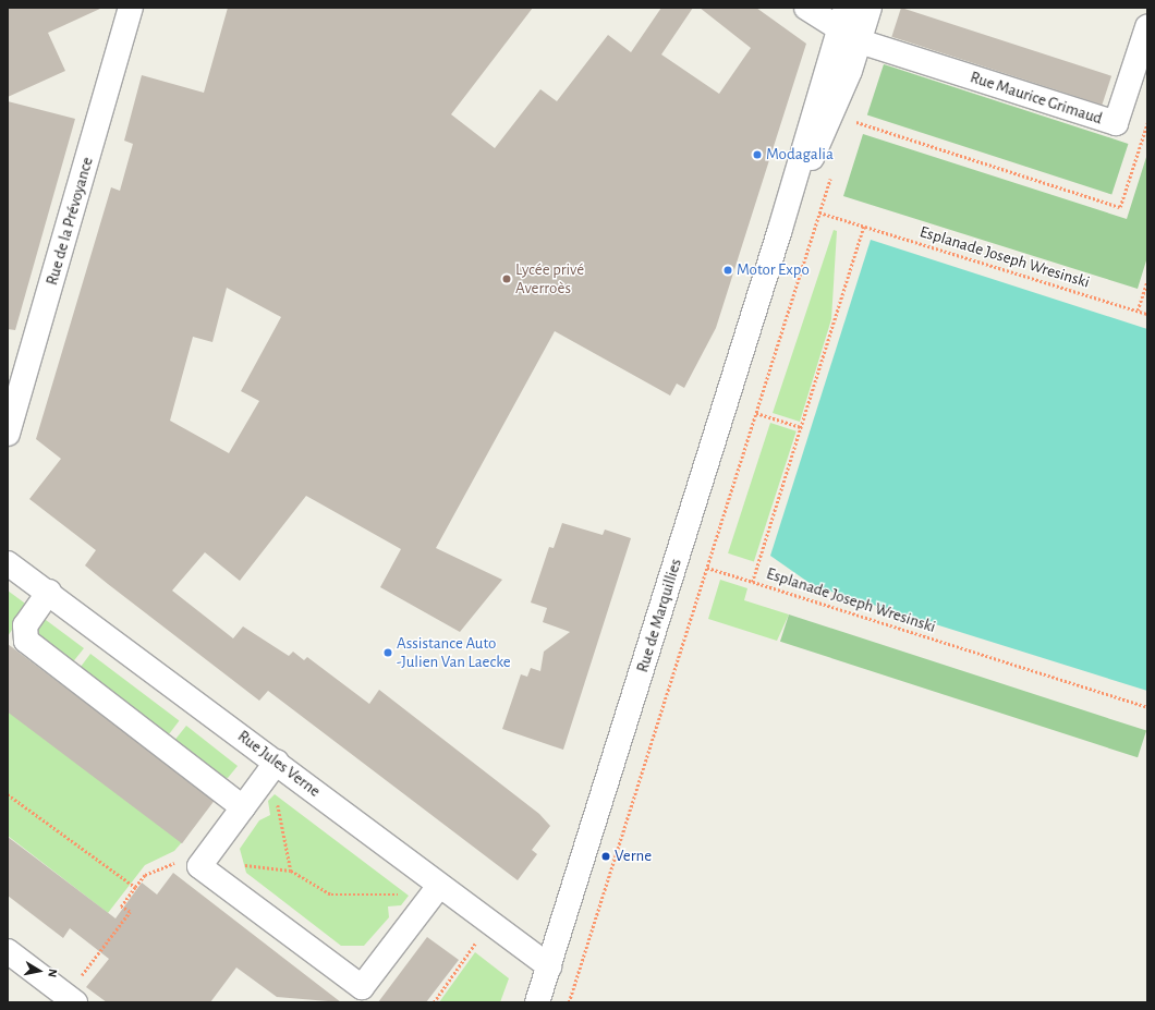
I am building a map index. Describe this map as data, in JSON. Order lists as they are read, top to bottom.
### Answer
{
  "streets": {
    "street": [
      "Rue Maurice Grimaud",
      "Rue de la Prévoyance",
      "Rue de Marquillies",
      "Rue Jules Verne"
    ],
    "path": ["Esplanade Joseph Wresinski"]
  },
  "crossings": [
    ["Rue Maurice Grimaud", "Rue de Marquillies"],
    ["Rue de Marquillies", "Rue Jules Verne"]
  ],
  "places": [
    "Modagalia",
    "Motor Expo",
    "Lycée privé Averroès",
    "Assistance Auto -Julien Van Laecke",
    "Verne"
  ],
  "north": "right"
}
